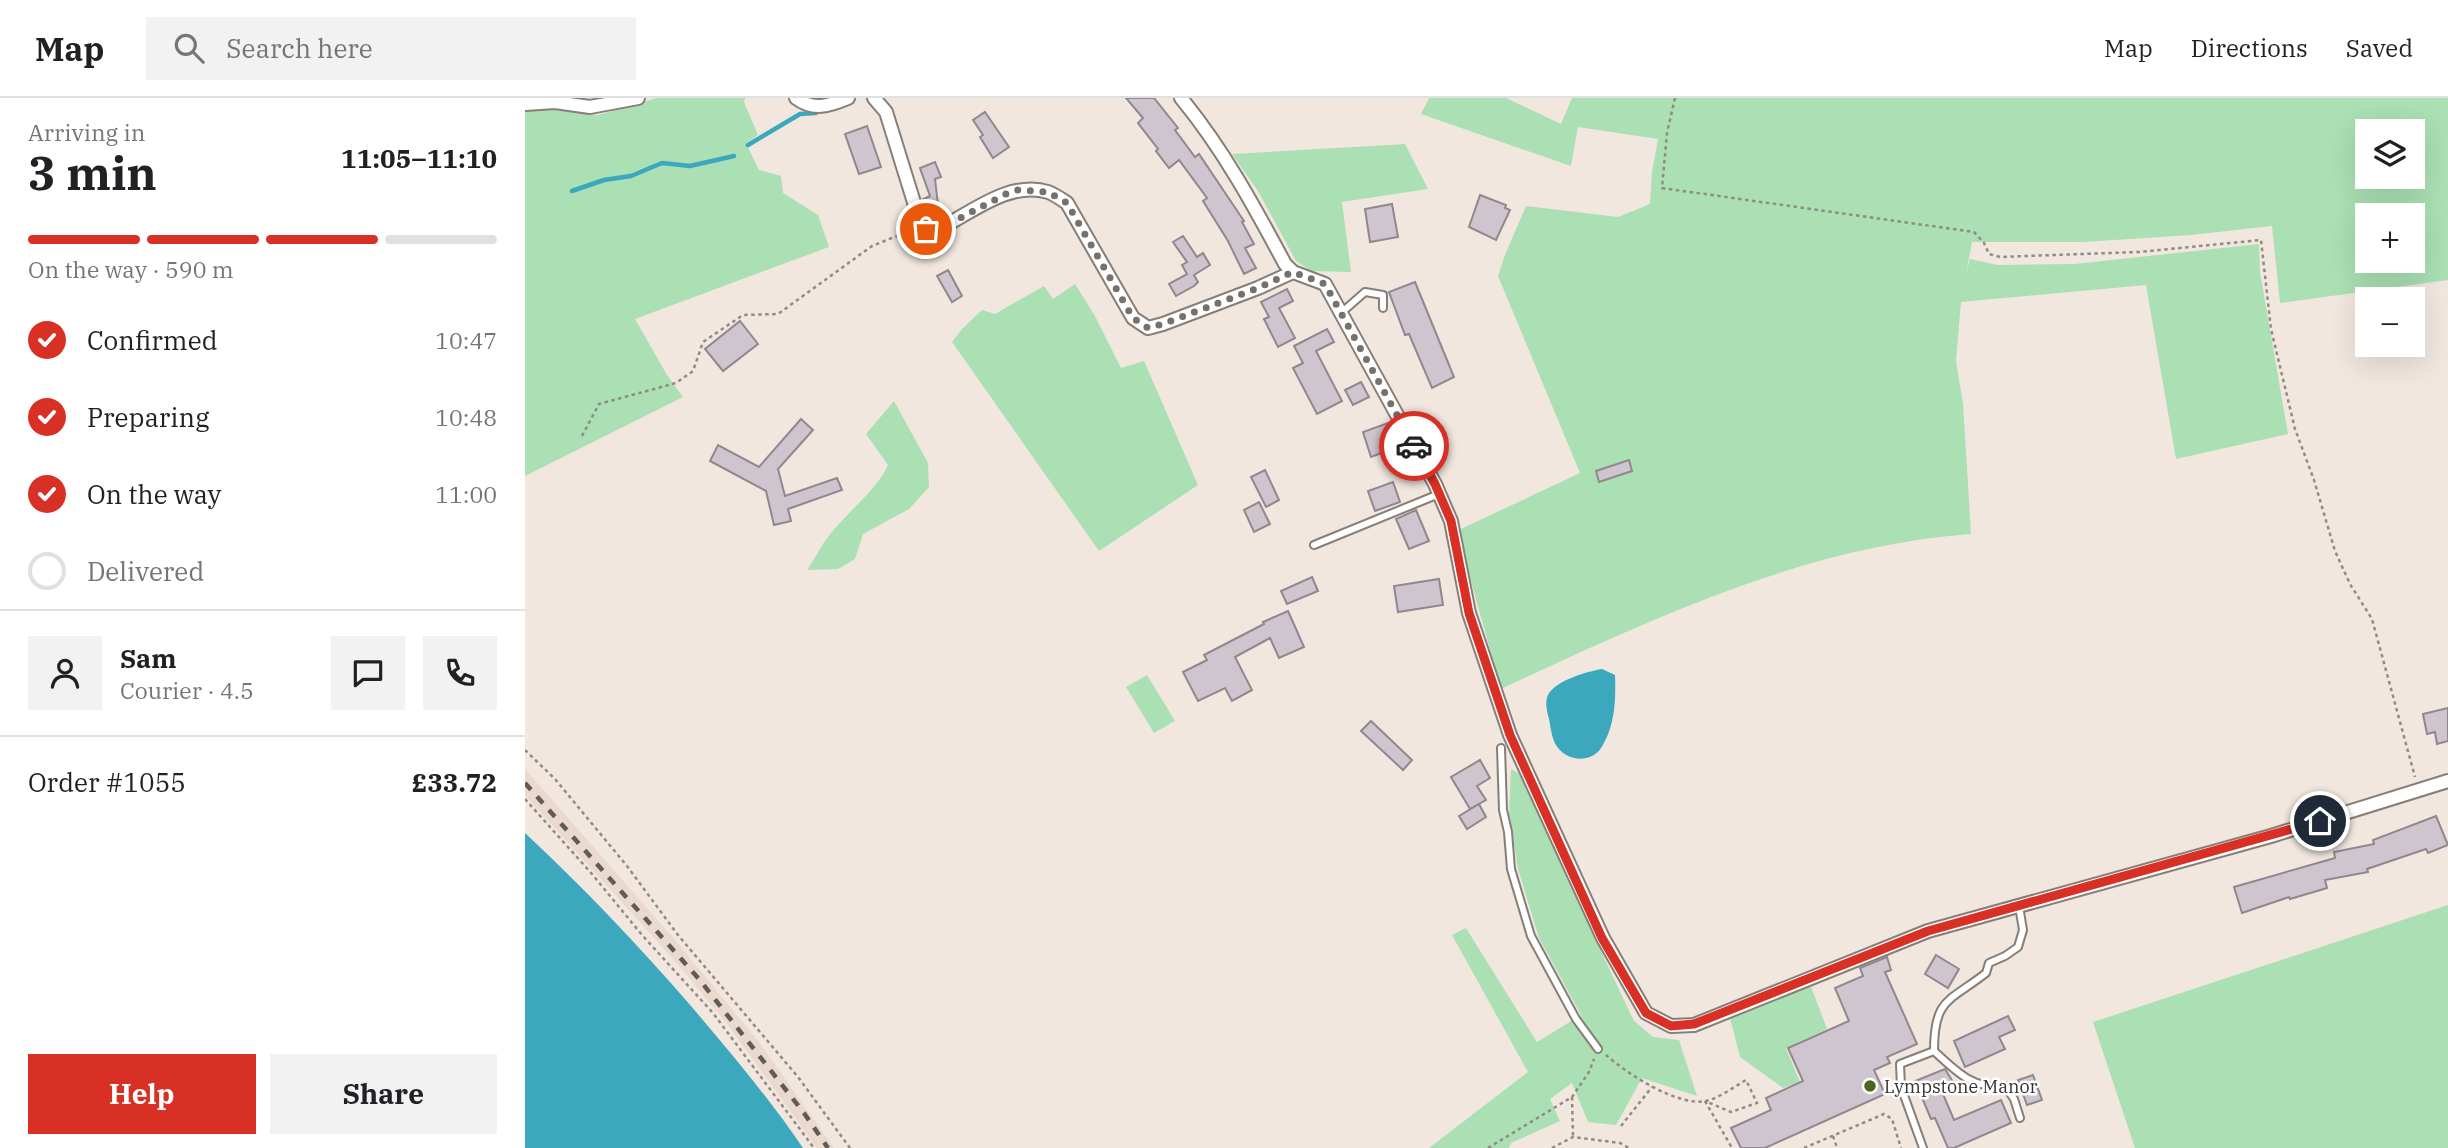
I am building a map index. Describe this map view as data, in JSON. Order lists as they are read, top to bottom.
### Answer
{
  "places": ["Lympstone Manor"],
  "page": {
    "header": "Map",
    "search": "Search here",
    "nav": ["Map", "Directions", "Saved"],
    "heading": ["3 min", "Arriving in", "11:05–11:10"],
    "panel": [
      "Sam",
      "Courier · 4.5",
      "Order #1055",
      "£33.72"
    ],
    "map_buttons": ["+", "−"],
    "bar": "On the way · 590 m",
    "list": [
      ["Confirmed", "10:47"],
      ["Preparing", "10:48"],
      ["On the way", "11:00"],
      "Delivered"
    ],
    "buttons": ["Help", "Share"]
  }
}
